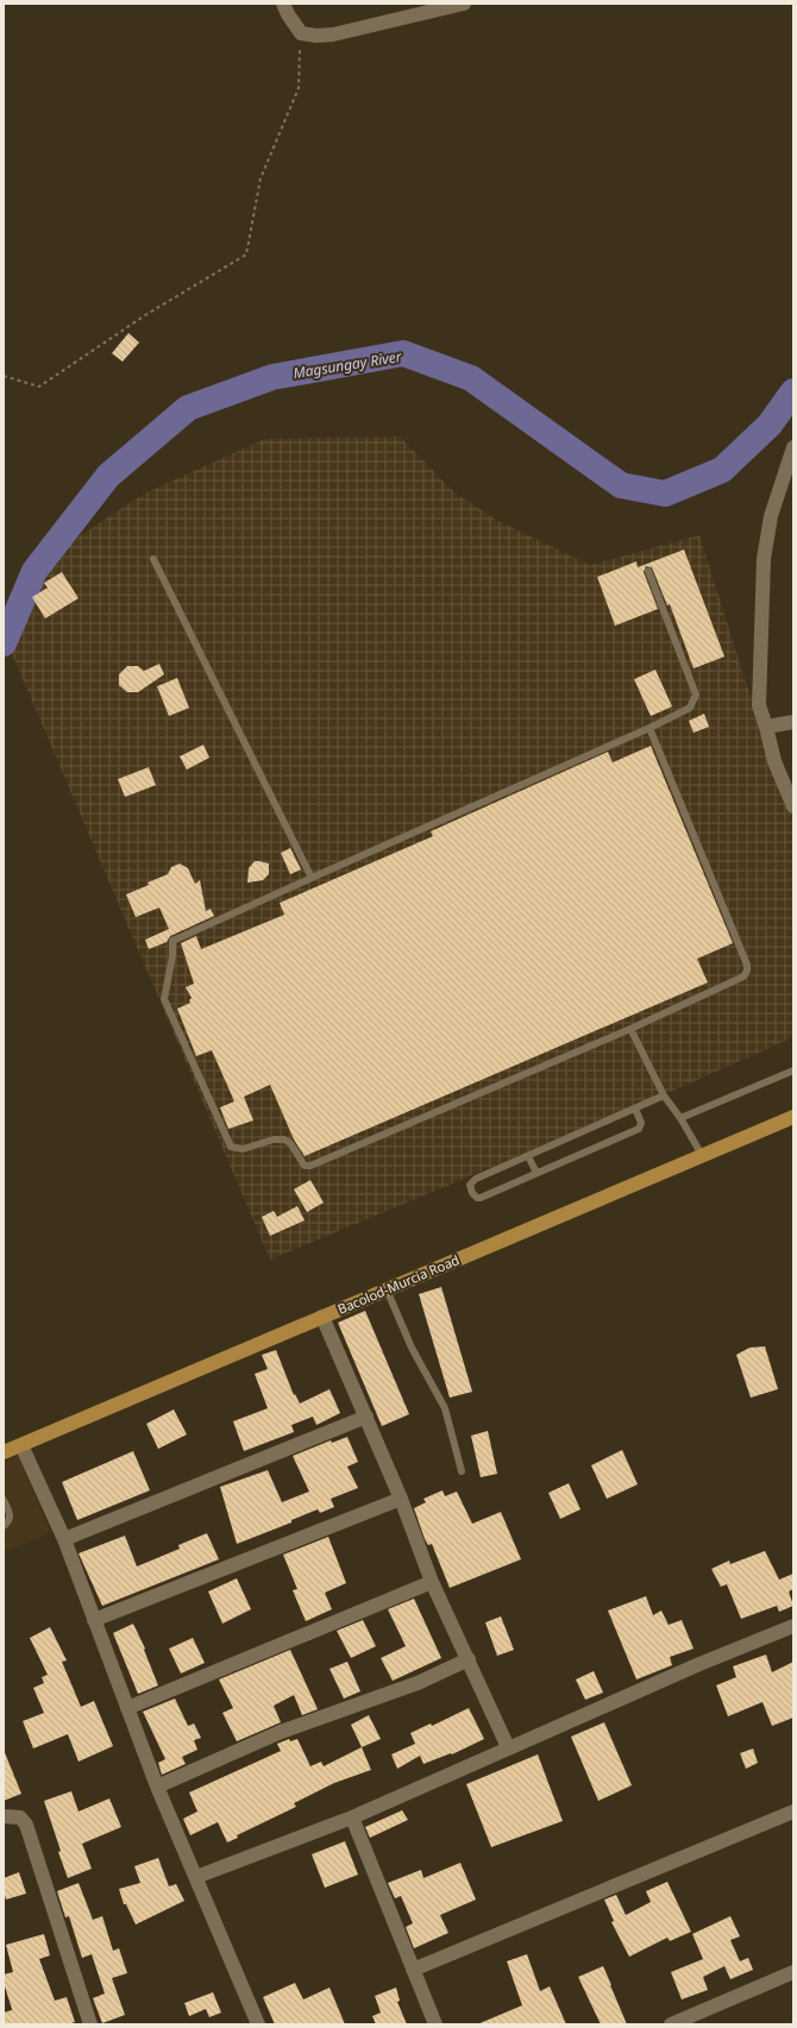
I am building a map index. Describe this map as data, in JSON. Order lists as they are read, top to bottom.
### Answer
{
  "streets": {
    "main road": ["Bacolod-Murcia Road"]
  },
  "water": ["Magsungay River"]
}
